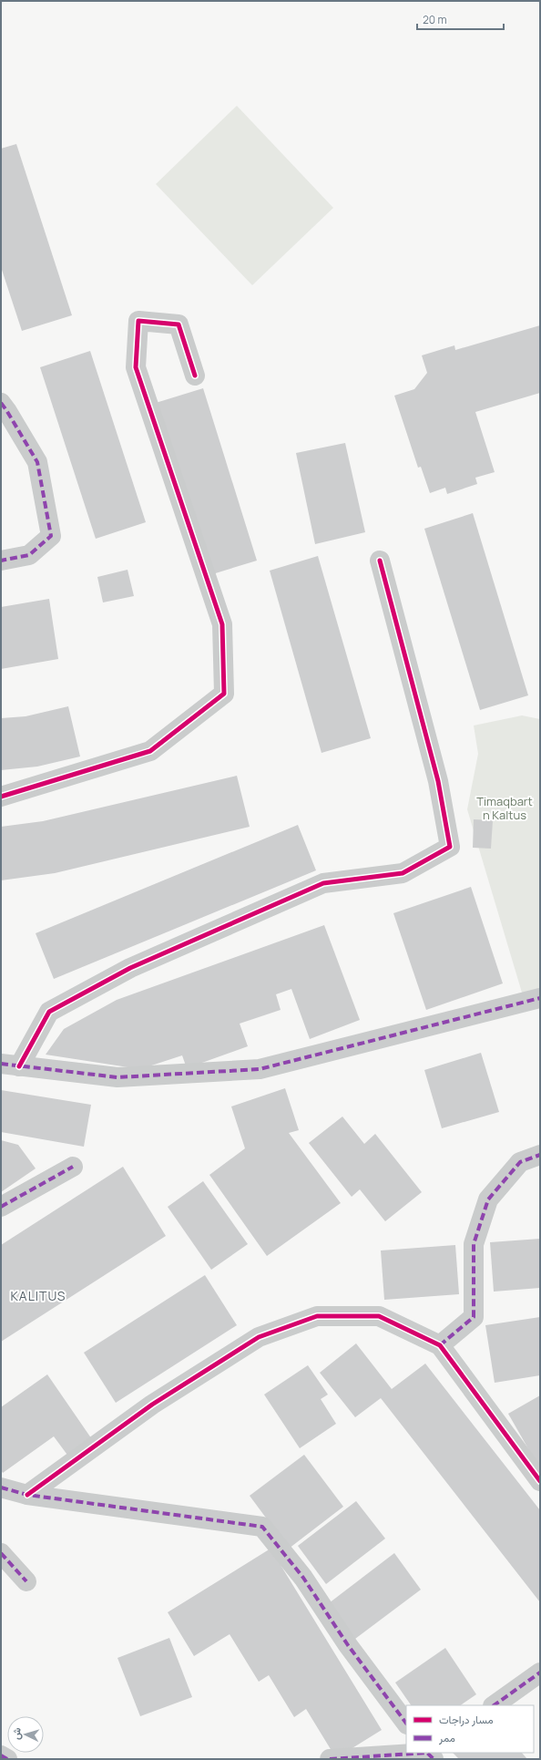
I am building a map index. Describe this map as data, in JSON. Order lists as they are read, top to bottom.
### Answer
{
  "districts": ["KALITUS"],
  "parks": ["Timaqbart n Kaltus"],
  "legend": ["مسار دراجات", "ممر"],
  "scale_bar": "20 m",
  "north": "left"
}
